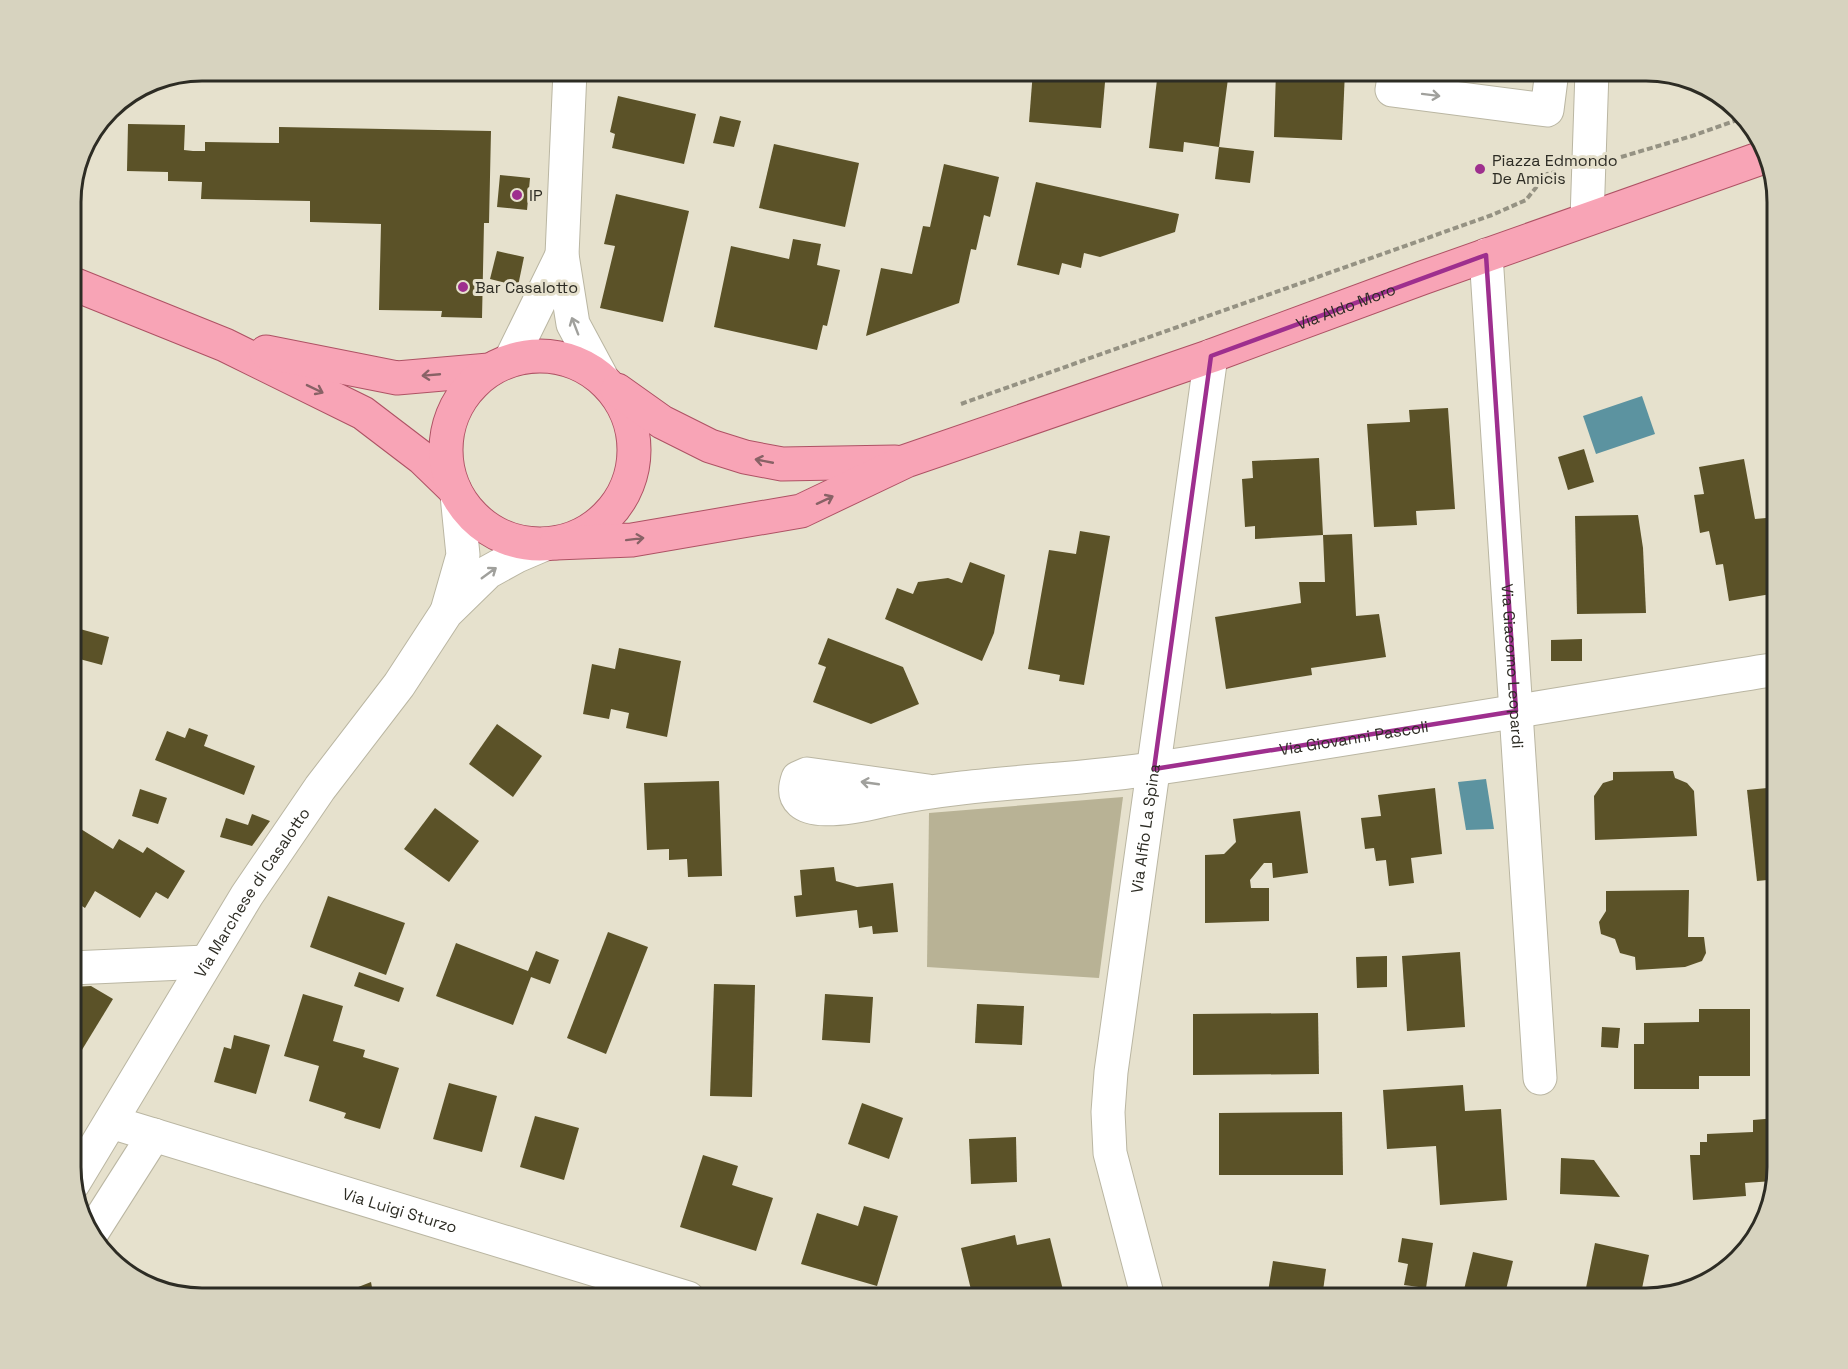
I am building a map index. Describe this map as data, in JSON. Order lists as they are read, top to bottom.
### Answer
{
  "streets": {
    "main road": ["Via Aldo Moro"],
    "street": [
      "Via Giacomo Leopardi",
      "Via Giovanni Pascoli",
      "Via Alfio La Spina",
      "Via Marchese di Casalotto",
      "Via Luigi Sturzo"
    ]
  },
  "crossings": [
    ["Via Aldo Moro", "Via Giacomo Leopardi"],
    ["Via Aldo Moro", "Via Alfio La Spina"],
    ["Via Giacomo Leopardi", "Via Giovanni Pascoli"],
    ["Via Giovanni Pascoli", "Via Alfio La Spina"],
    ["Via Marchese di Casalotto", "Via Luigi Sturzo"]
  ],
  "places": ["Piazza Edmondo De Amicis", "IP", "Bar Casalotto"]
}
